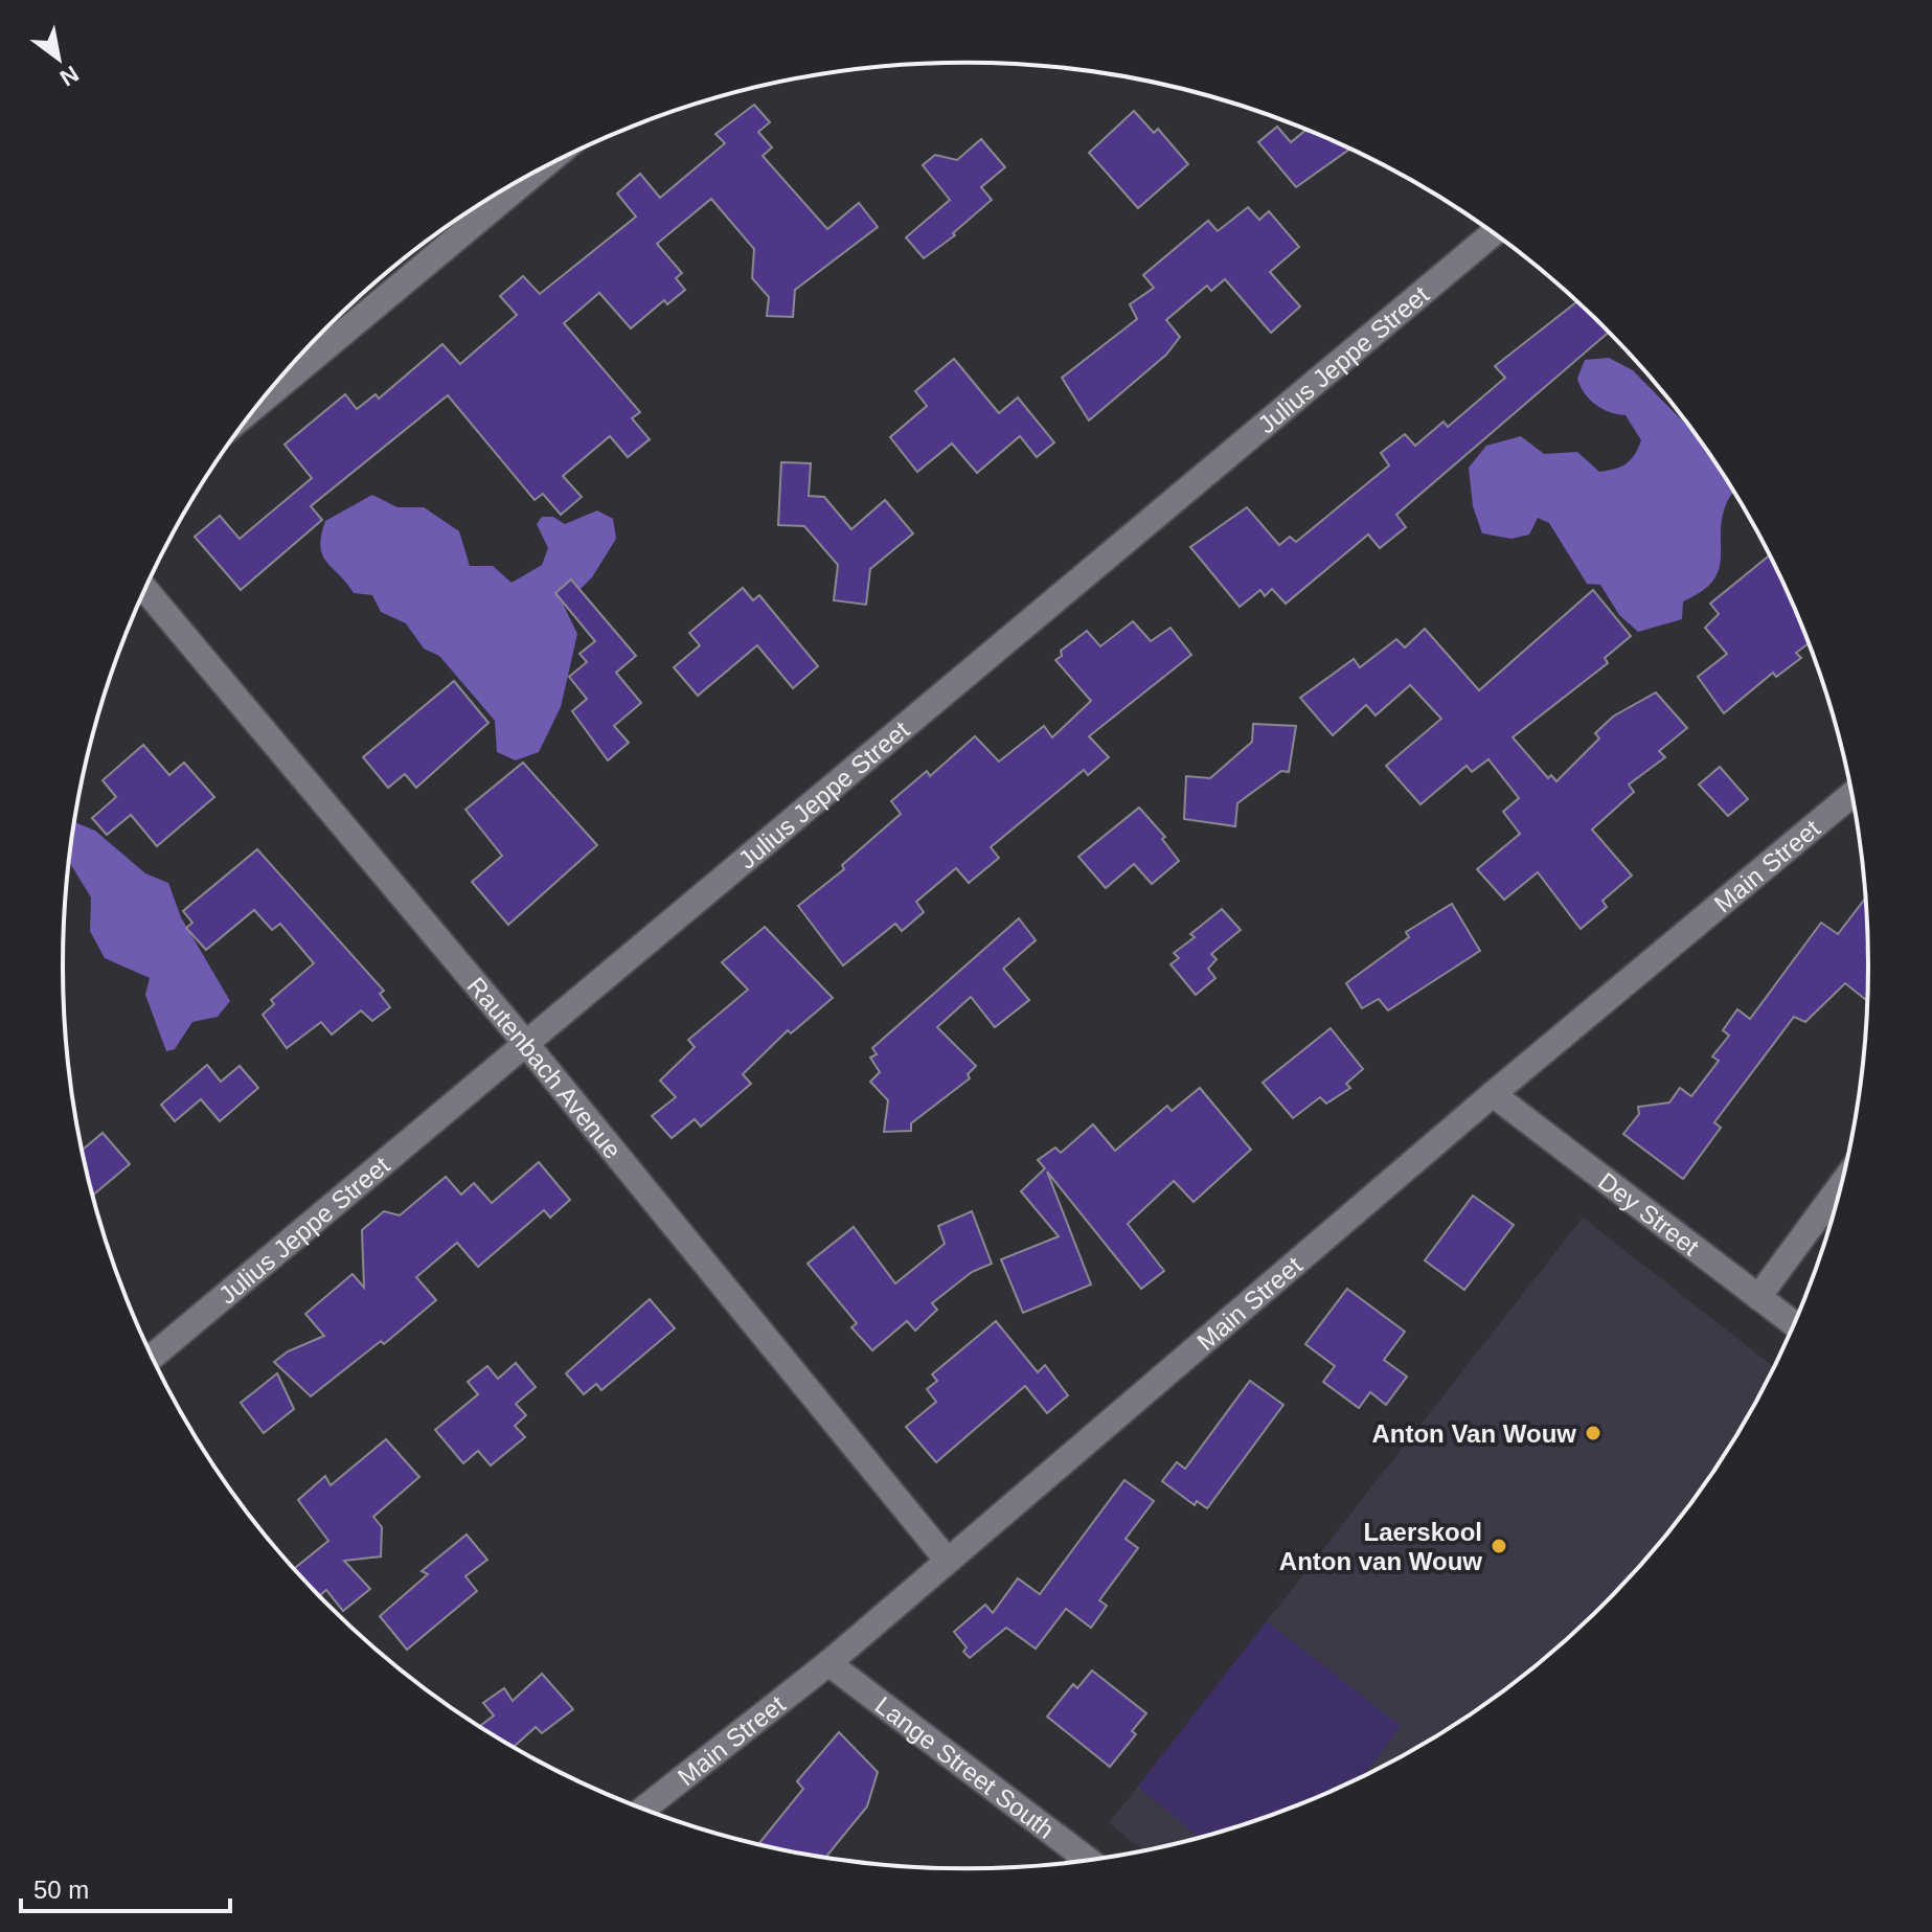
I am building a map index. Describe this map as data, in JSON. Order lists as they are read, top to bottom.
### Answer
{
  "streets": {
    "street": [
      "Julius Jeppe Street",
      "Main Street",
      "Rautenbach Avenue",
      "Dey Street",
      "Lange Street South"
    ]
  },
  "crossings": [
    ["Julius Jeppe Street", "Rautenbach Avenue"],
    ["Main Street", "Rautenbach Avenue"],
    ["Main Street", "Dey Street"],
    ["Main Street", "Lange Street South"]
  ],
  "places": ["Anton Van Wouw", "Laerskool Anton van Wouw"],
  "scale_bar": "50 m",
  "north": "bottom right"
}
